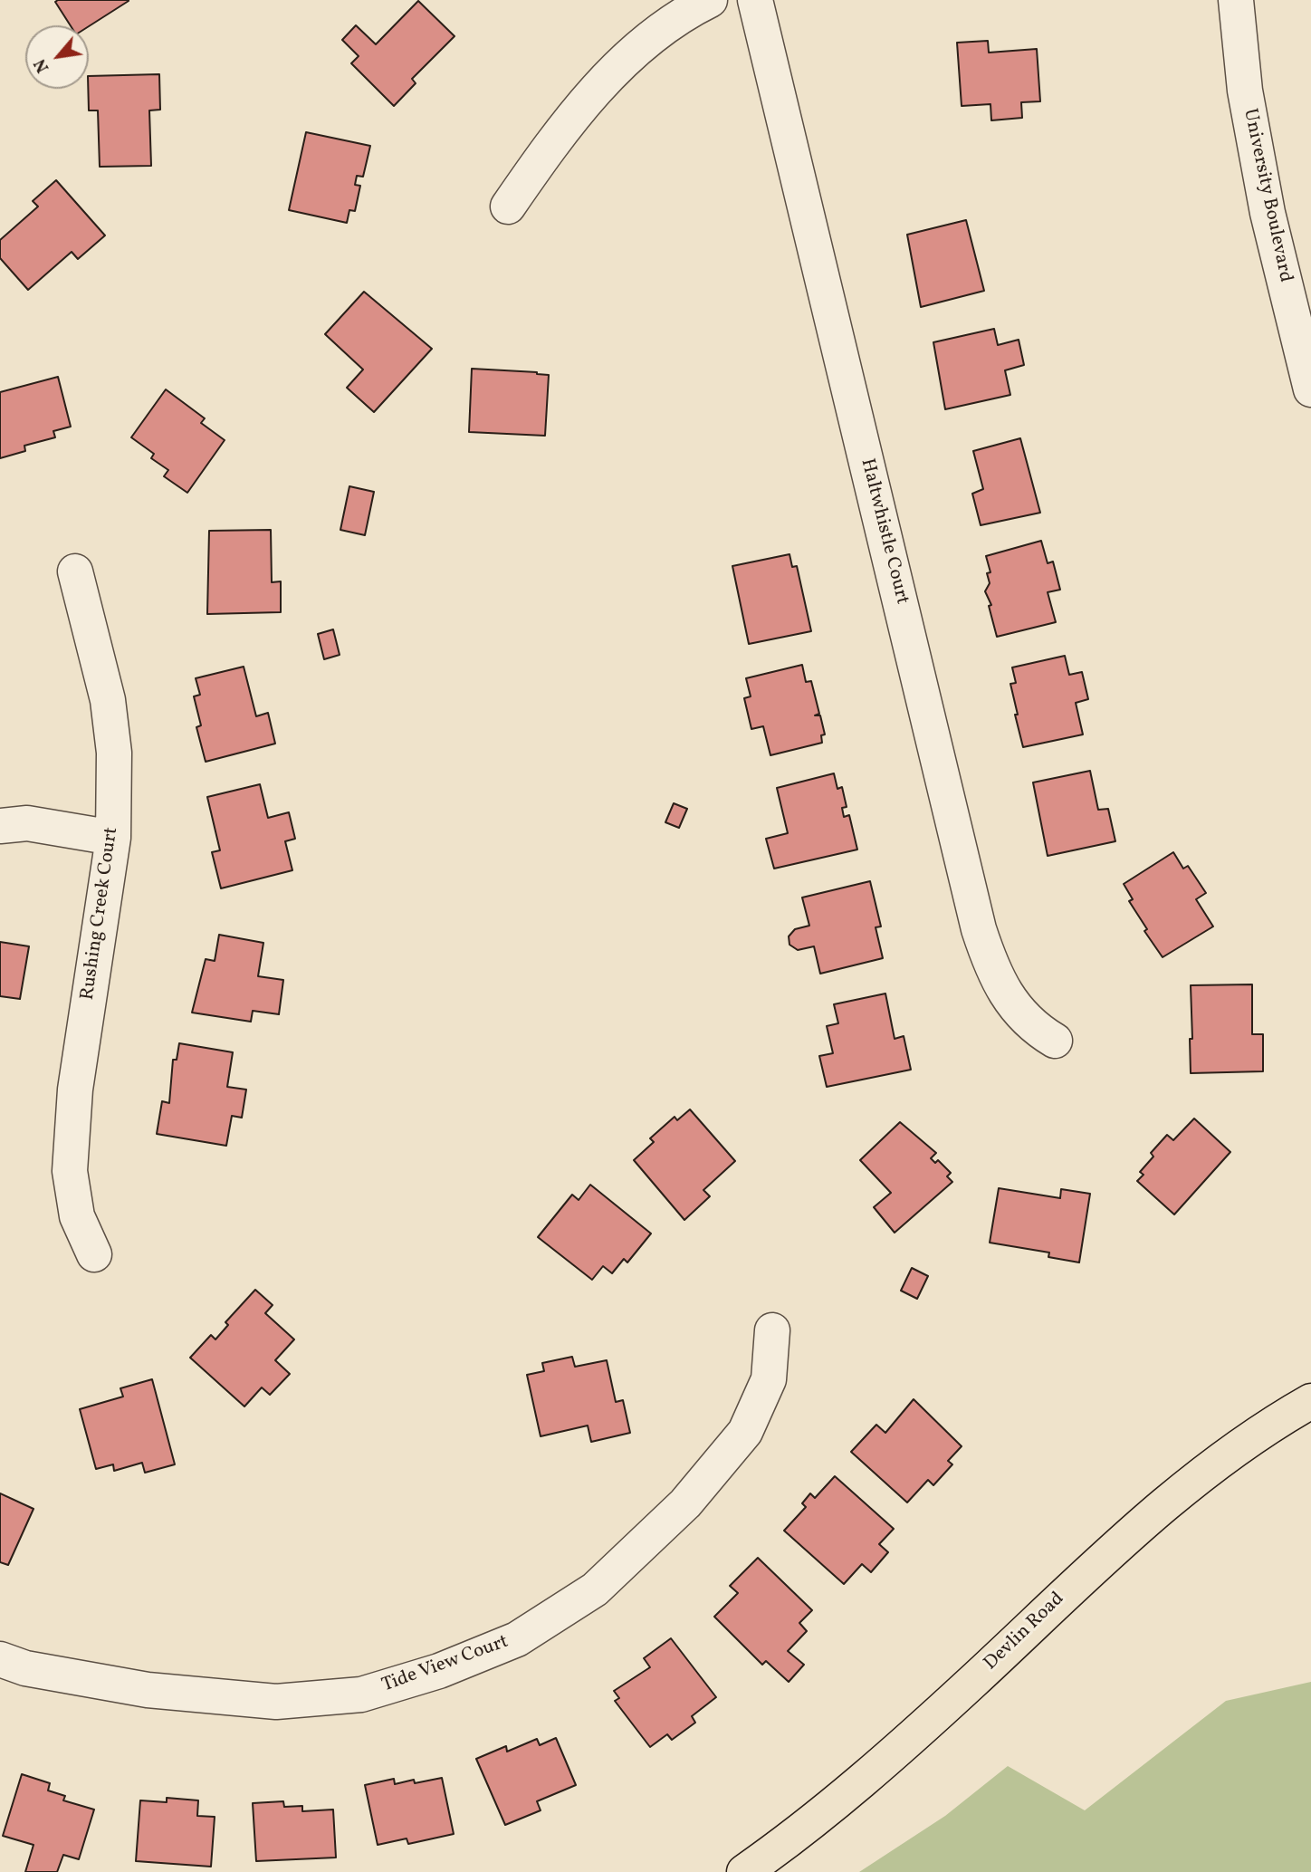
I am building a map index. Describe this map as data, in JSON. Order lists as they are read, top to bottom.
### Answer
{
  "streets": {
    "main road": ["Devlin Road"],
    "street": [
      "University Boulevard",
      "Haltwhistle Court",
      "Rushing Creek Court",
      "Tide View Court"
    ]
  },
  "north": "bottom left"
}
